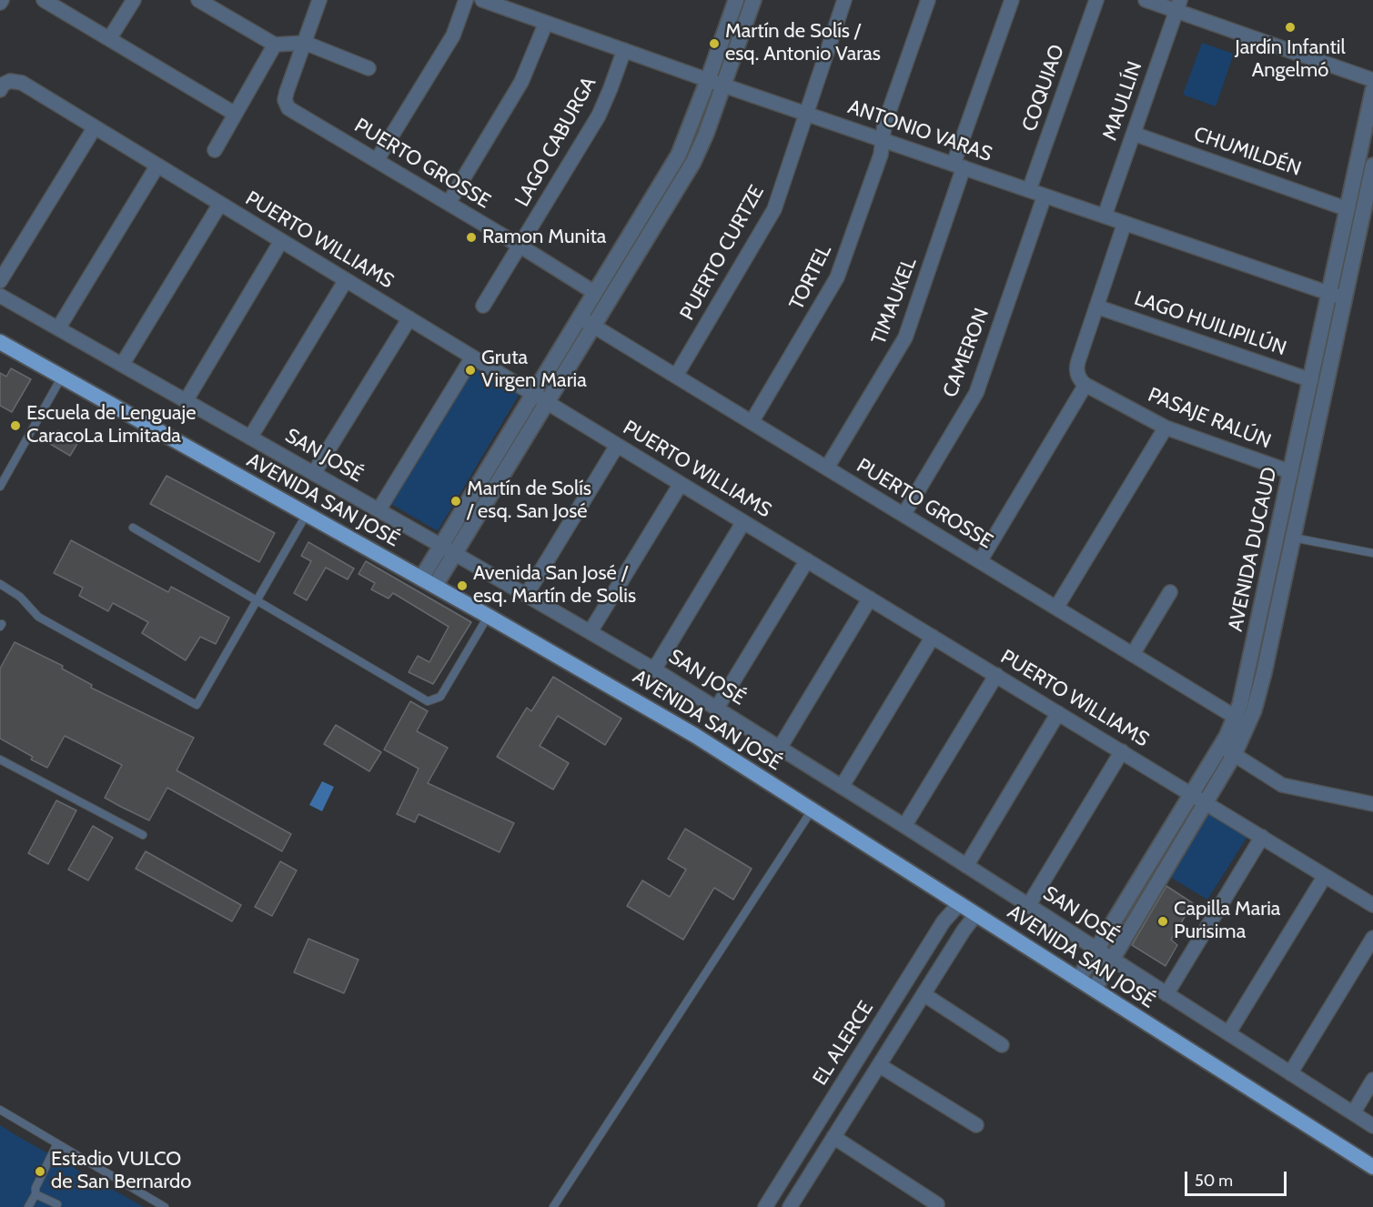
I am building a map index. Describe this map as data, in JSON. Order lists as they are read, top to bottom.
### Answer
{
  "streets": {
    "main road": ["AVENIDA SAN JOSÉ"],
    "street": [
      "COQUIAO",
      "MAULLÍN",
      "ANTONIO VARAS",
      "LAGO CABURGA",
      "CHUMILDÉN",
      "PUERTO GROSSE",
      "PUERTO WILLIAMS",
      "PUERTO CURTZE",
      "TORTEL",
      "TIMAUKEL",
      "LAGO HUILIPILÚN",
      "CAMERON",
      "PASAJE RALÚN",
      "SAN JOSÉ",
      "AVENIDA DUCAUD",
      "EL ALERCE"
    ]
  },
  "crossings": [
    ["COQUIAO", "ANTONIO VARAS"],
    ["MAULLÍN", "ANTONIO VARAS"],
    ["MAULLÍN", "CHUMILDÉN"],
    ["ANTONIO VARAS", "LAGO CABURGA"],
    ["ANTONIO VARAS", "PUERTO CURTZE"],
    ["ANTONIO VARAS", "TORTEL"],
    ["ANTONIO VARAS", "TIMAUKEL"],
    ["ANTONIO VARAS", "CAMERON"],
    ["ANTONIO VARAS", "AVENIDA DUCAUD"],
    ["LAGO CABURGA", "PUERTO GROSSE"],
    ["CHUMILDÉN", "AVENIDA DUCAUD"],
    ["PUERTO GROSSE", "PUERTO CURTZE"],
    ["PUERTO GROSSE", "TORTEL"],
    ["PUERTO GROSSE", "TIMAUKEL"],
    ["PUERTO GROSSE", "CAMERON"],
    ["PUERTO GROSSE", "AVENIDA DUCAUD"],
    ["PUERTO WILLIAMS", "AVENIDA DUCAUD"],
    ["LAGO HUILIPILÚN", "AVENIDA DUCAUD"],
    ["PASAJE RALÚN", "AVENIDA DUCAUD"],
    ["SAN JOSÉ", "AVENIDA DUCAUD"],
    ["AVENIDA SAN JOSÉ", "AVENIDA DUCAUD"],
    ["AVENIDA SAN JOSÉ", "EL ALERCE"]
  ],
  "places": [
    "Jardín Infantil Angelmó",
    "Martín de Solís / esq. Antonio Varas",
    "Ramon Munita",
    "Gruta Virgen Maria",
    "Escuela de Lenguaje CaracoLa Limitada",
    "Martín de Solís / esq. San José",
    "Avenida San José / esq. Martín de Solis",
    "Capilla Maria Purisima",
    "Estadio VULCO de San Bernardo"
  ],
  "scale_bar": "50 m"
}
